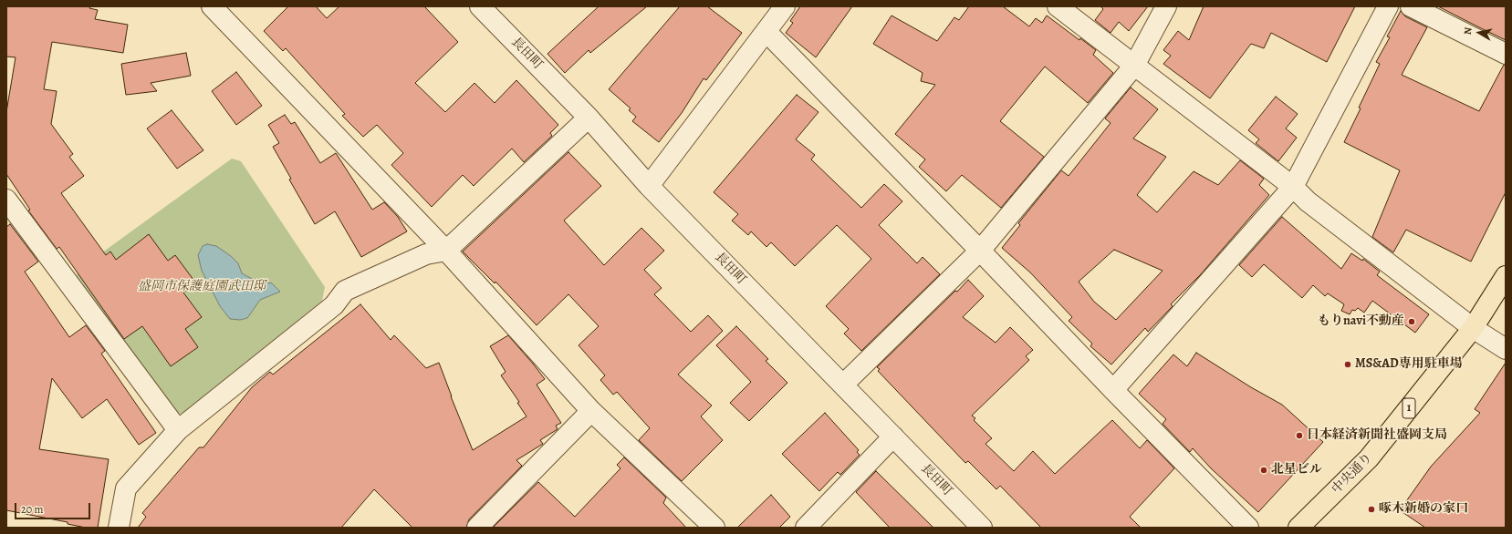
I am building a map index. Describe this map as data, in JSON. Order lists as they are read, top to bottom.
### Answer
{
  "streets": {
    "main road": ["1", "中央通り"],
    "street": ["長田町"]
  },
  "parks": ["盛岡市保護庭園武田邸"],
  "places": [
    "もりnavi不動産",
    "MS&AD専用駐車場",
    "日本経済新聞社盛岡支局",
    "北星ビル",
    "啄木新婚の家口"
  ],
  "scale_bar": "20 m",
  "north": "left"
}
